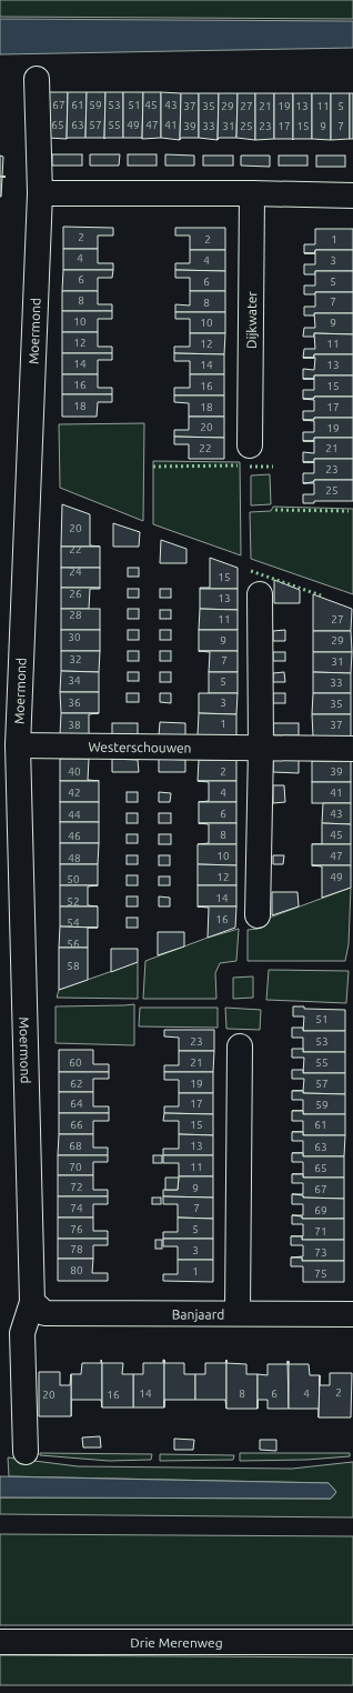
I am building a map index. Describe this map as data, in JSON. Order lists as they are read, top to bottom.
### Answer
{
  "streets": {
    "main road": [
      "Dijkwater",
      "Moermond",
      "Westerschouwen",
      "Banjaard",
      "Drie Merenweg"
    ]
  },
  "crossings": [
    ["Moermond", "Westerschouwen"],
    ["Moermond", "Banjaard"]
  ],
  "house_numbers": [
    "67",
    "61",
    "59",
    "53",
    "51",
    "45",
    "43",
    "37",
    "35",
    "29",
    "27",
    "21",
    "19",
    "13",
    "11",
    "5",
    "65",
    "63",
    "57",
    "55",
    "49",
    "47",
    "41",
    "39",
    "33",
    "31",
    "25",
    "23",
    "17",
    "15",
    "9",
    "7",
    "2",
    "2",
    "1",
    "4",
    "4",
    "3",
    "6",
    "6",
    "5",
    "8",
    "7",
    "8",
    "10",
    "10",
    "9",
    "12",
    "12",
    "11",
    "14",
    "14",
    "13",
    "16",
    "16",
    "15",
    "18",
    "18",
    "17",
    "20",
    "19",
    "22",
    "21",
    "23",
    "25",
    "20",
    "22",
    "24",
    "15",
    "26",
    "13",
    "28",
    "11",
    "27",
    "30",
    "9",
    "29",
    "32",
    "7",
    "31",
    "34",
    "5",
    "33",
    "36",
    "3",
    "35",
    "1",
    "38",
    "37",
    "40",
    "2",
    "39",
    "42",
    "4",
    "41",
    "6",
    "43",
    "44",
    "8",
    "45",
    "46",
    "10",
    "47",
    "48",
    "12",
    "49",
    "50",
    "14",
    "52",
    "16",
    "54",
    "56",
    "58",
    "51",
    "23",
    "53",
    "60",
    "21",
    "55",
    "62",
    "19",
    "57",
    "64",
    "17",
    "59",
    "66",
    "15",
    "61",
    "68",
    "13",
    "63",
    "70",
    "11",
    "65",
    "72",
    "9",
    "67",
    "74",
    "7",
    "69",
    "76",
    "5",
    "71",
    "78",
    "3",
    "73",
    "80",
    "1",
    "75",
    "2",
    "14",
    "8",
    "6",
    "4",
    "20",
    "16"
  ]
}
